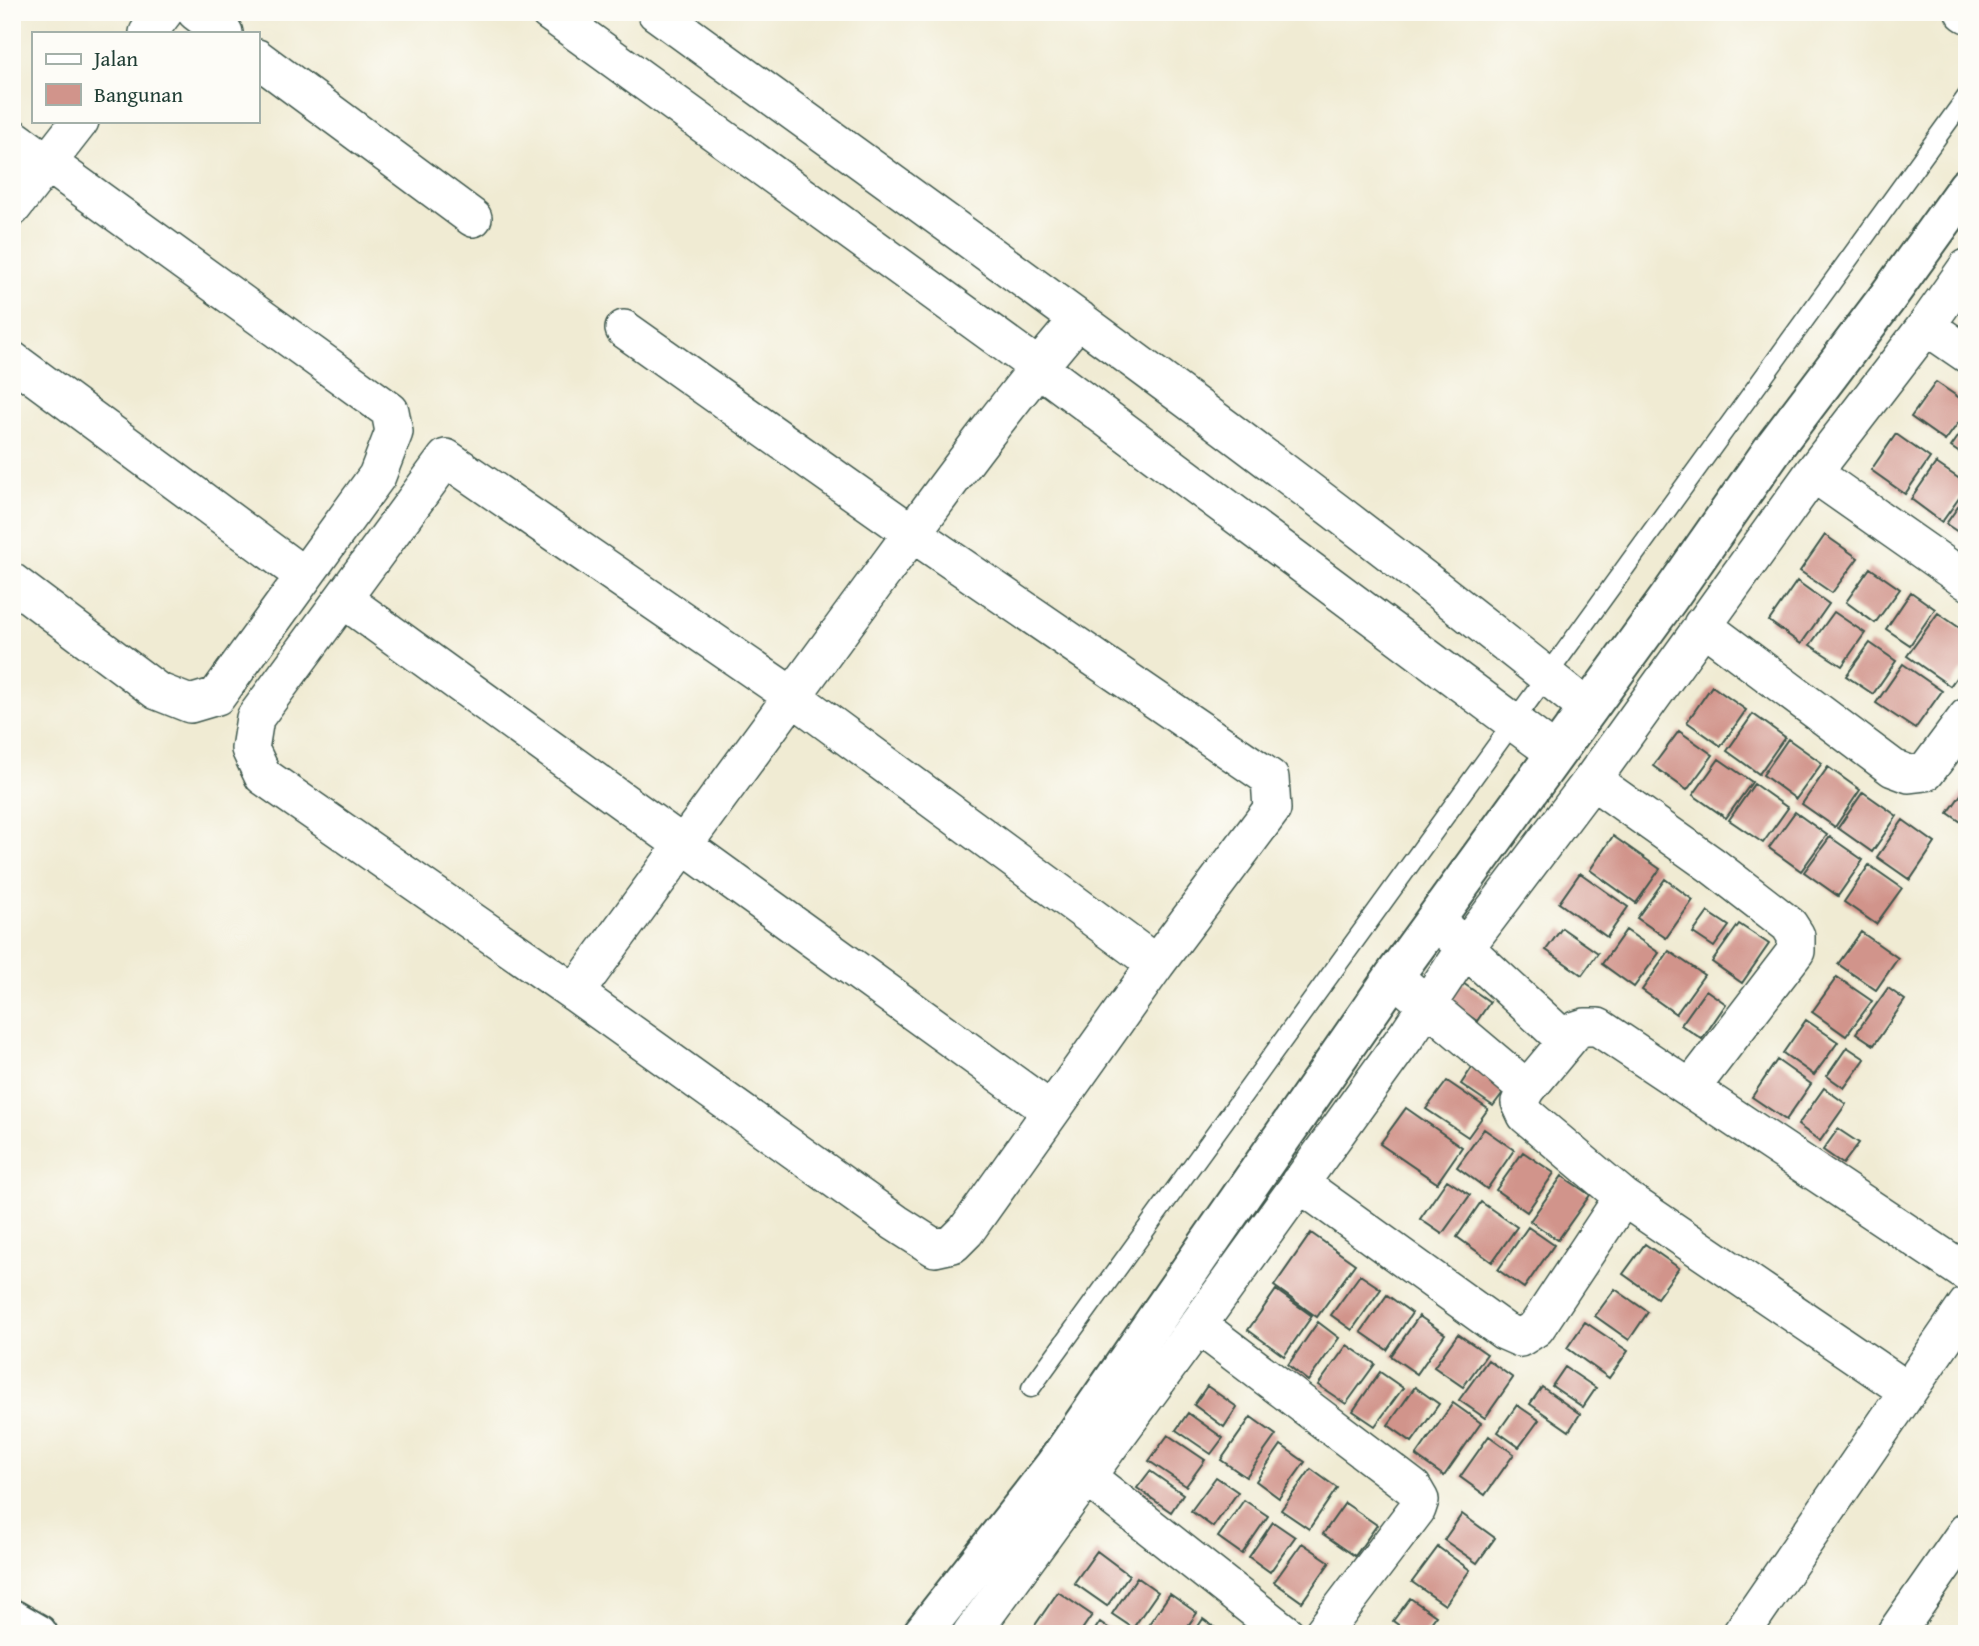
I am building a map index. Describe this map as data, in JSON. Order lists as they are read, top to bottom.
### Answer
{
  "legend": ["Jalan", "Bangunan"]
}
